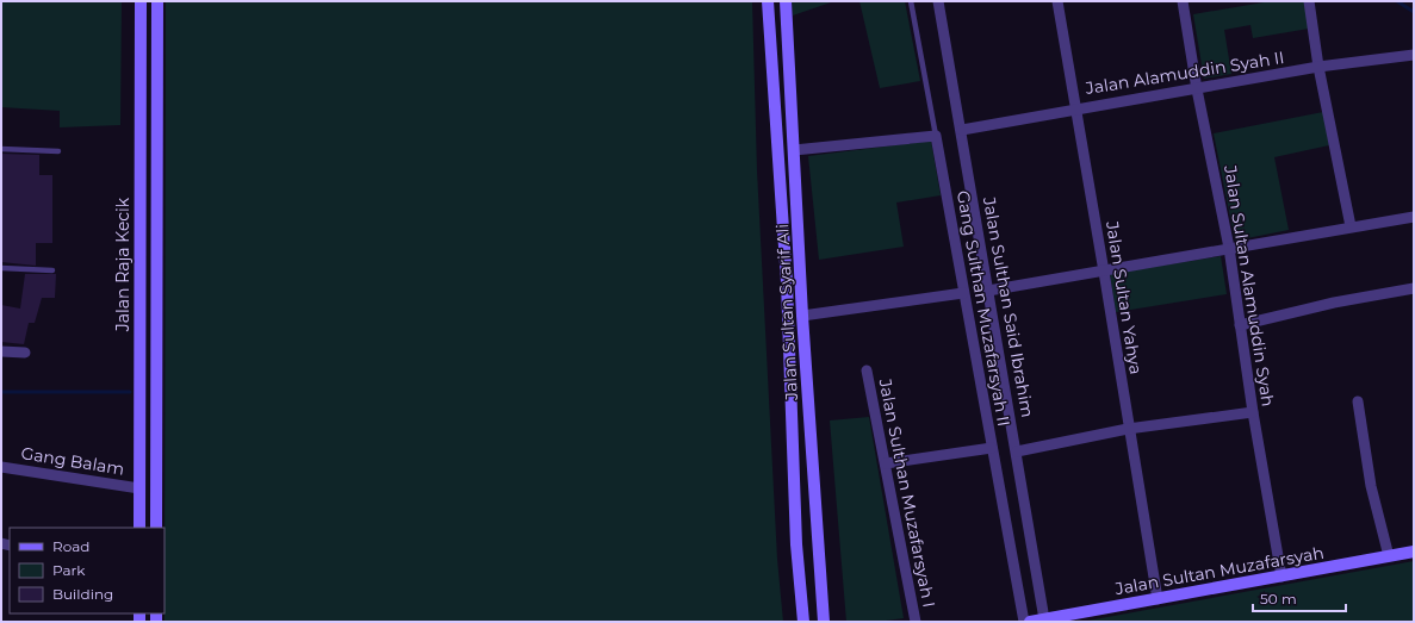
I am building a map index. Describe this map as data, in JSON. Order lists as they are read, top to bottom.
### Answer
{
  "streets": {
    "street": [
      "Jalan Alamuddin Syah II",
      "Jalan Raja Kecik",
      "Jalan Sultan Alamuddin Syah",
      "Jalan Sultan Yahya",
      "Jalan Sulthan Said Ibrahim",
      "Gang Sulthan Muzafarsyah II",
      "Jalan Sultan Syarif Ali",
      "Gang Balam",
      "Jalan Sulthan Muzafarsyah I",
      "Jalan Sultan Muzafarsyah"
    ]
  },
  "crossings": [
    ["Jalan Alamuddin Syah II", "Jalan Sultan Alamuddin Syah"],
    ["Jalan Alamuddin Syah II", "Jalan Sultan Yahya"],
    ["Jalan Alamuddin Syah II", "Jalan Sulthan Said Ibrahim"],
    ["Jalan Raja Kecik", "Gang Balam"],
    ["Jalan Sultan Alamuddin Syah", "Jalan Sultan Muzafarsyah"],
    ["Jalan Sultan Yahya", "Jalan Sultan Muzafarsyah"],
    ["Jalan Sulthan Said Ibrahim", "Jalan Sultan Muzafarsyah"]
  ],
  "legend": ["Road", "Park", "Building"],
  "scale_bar": "50 m"
}
